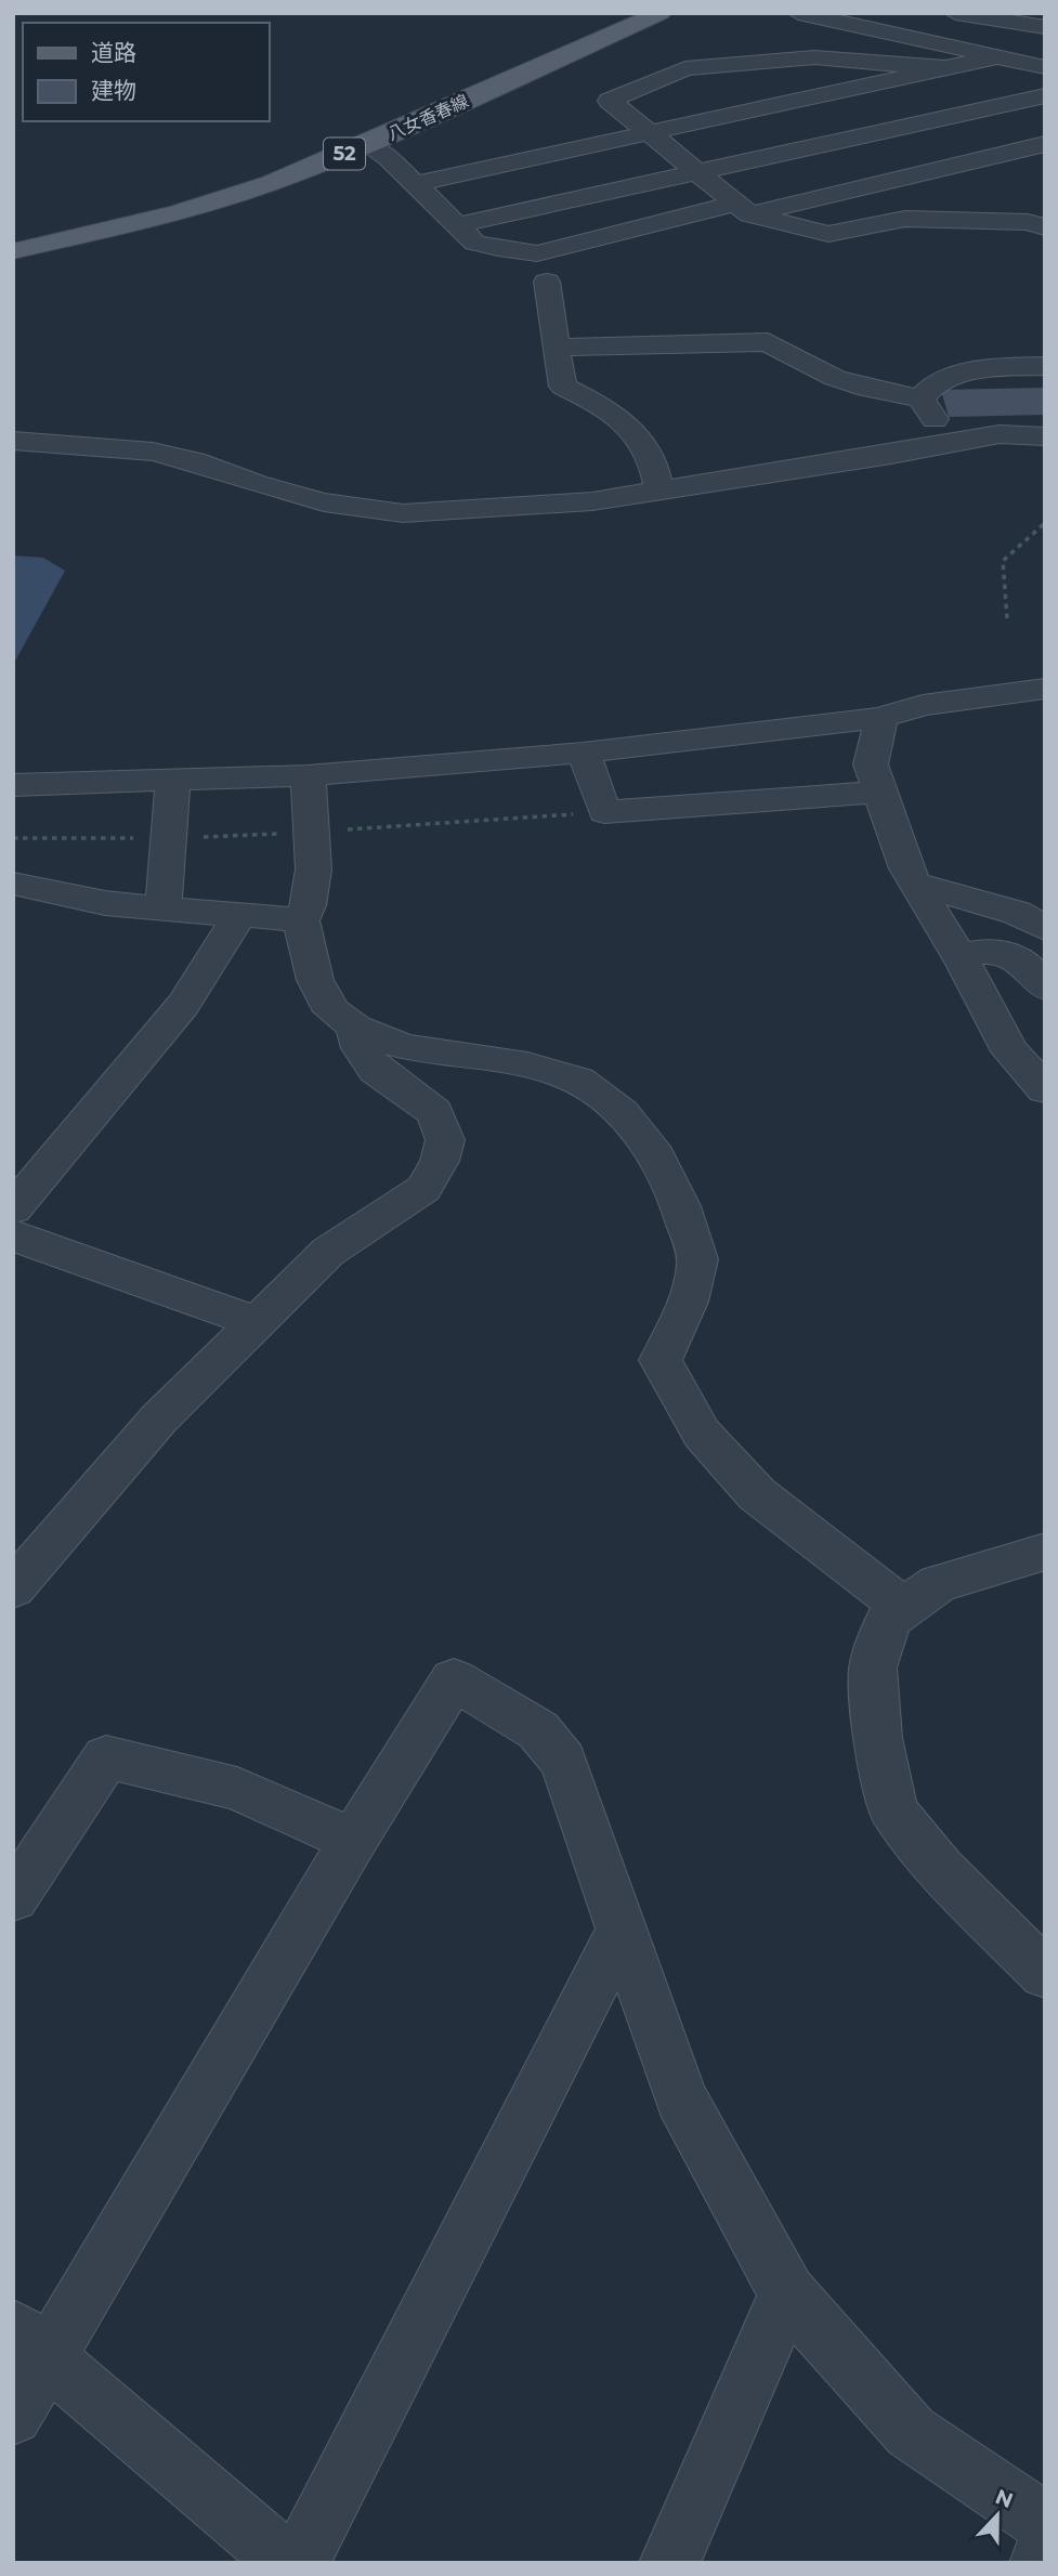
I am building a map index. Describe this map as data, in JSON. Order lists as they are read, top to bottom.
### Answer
{
  "streets": {
    "main road": ["八女香春線", "52"]
  },
  "legend": ["道路", "建物"],
  "north": "top"
}
